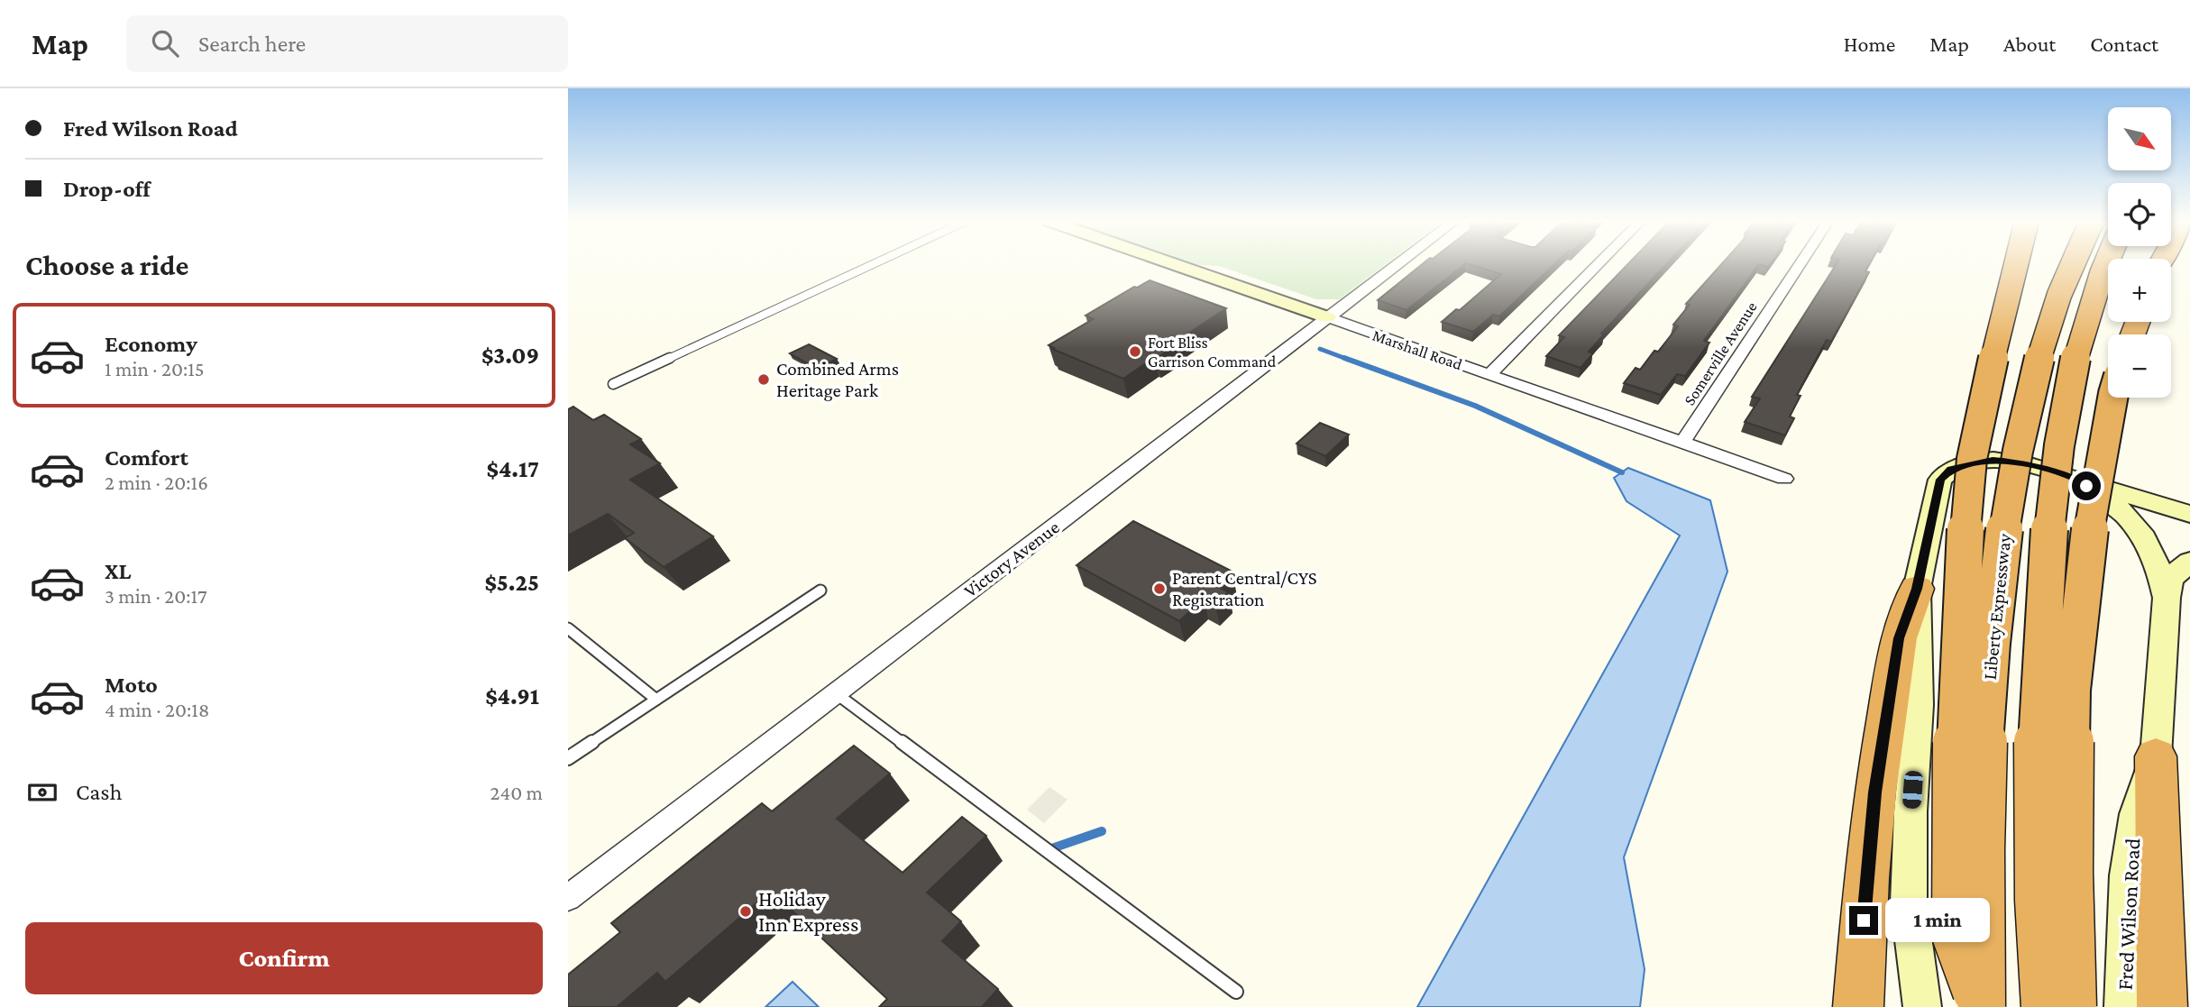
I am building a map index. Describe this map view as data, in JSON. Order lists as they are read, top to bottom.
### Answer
{
  "streets": {
    "highway": ["Liberty Expressway"],
    "main road": ["Marshall Road", "Fred Wilson Road"],
    "street": ["Somerville Avenue", "Victory Avenue"]
  },
  "crossings": [
    ["Marshall Road", "Somerville Avenue"],
    ["Marshall Road", "Victory Avenue"]
  ],
  "places": [
    "Fort Bliss Garrison Command",
    "Combined Arms Heritage Park",
    "Parent Central/CYS Registration",
    "Holiday Inn Express"
  ],
  "north": "bottom right",
  "page": {
    "header": "Map",
    "search": "Search here",
    "nav": [
      "Home",
      "Map",
      "About",
      "Contact"
    ],
    "banner": ["Fred Wilson Road", "Drop-off"],
    "map_buttons": ["+", "−"],
    "heading": "Choose a ride",
    "list": [
      {
        "name": "Economy",
        "note": "1 min · 20:15",
        "value": "$3.09"
      },
      {
        "name": "Comfort",
        "note": "2 min · 20:16",
        "value": "$4.17"
      },
      {
        "name": "XL",
        "note": "3 min · 20:17",
        "value": "$5.25"
      },
      {
        "name": "Moto",
        "note": "4 min · 20:18",
        "value": "$4.91"
      }
    ],
    "pay": ["Cash", "240 m"],
    "bubble": "1 min",
    "buttons": "Confirm"
  }
}
